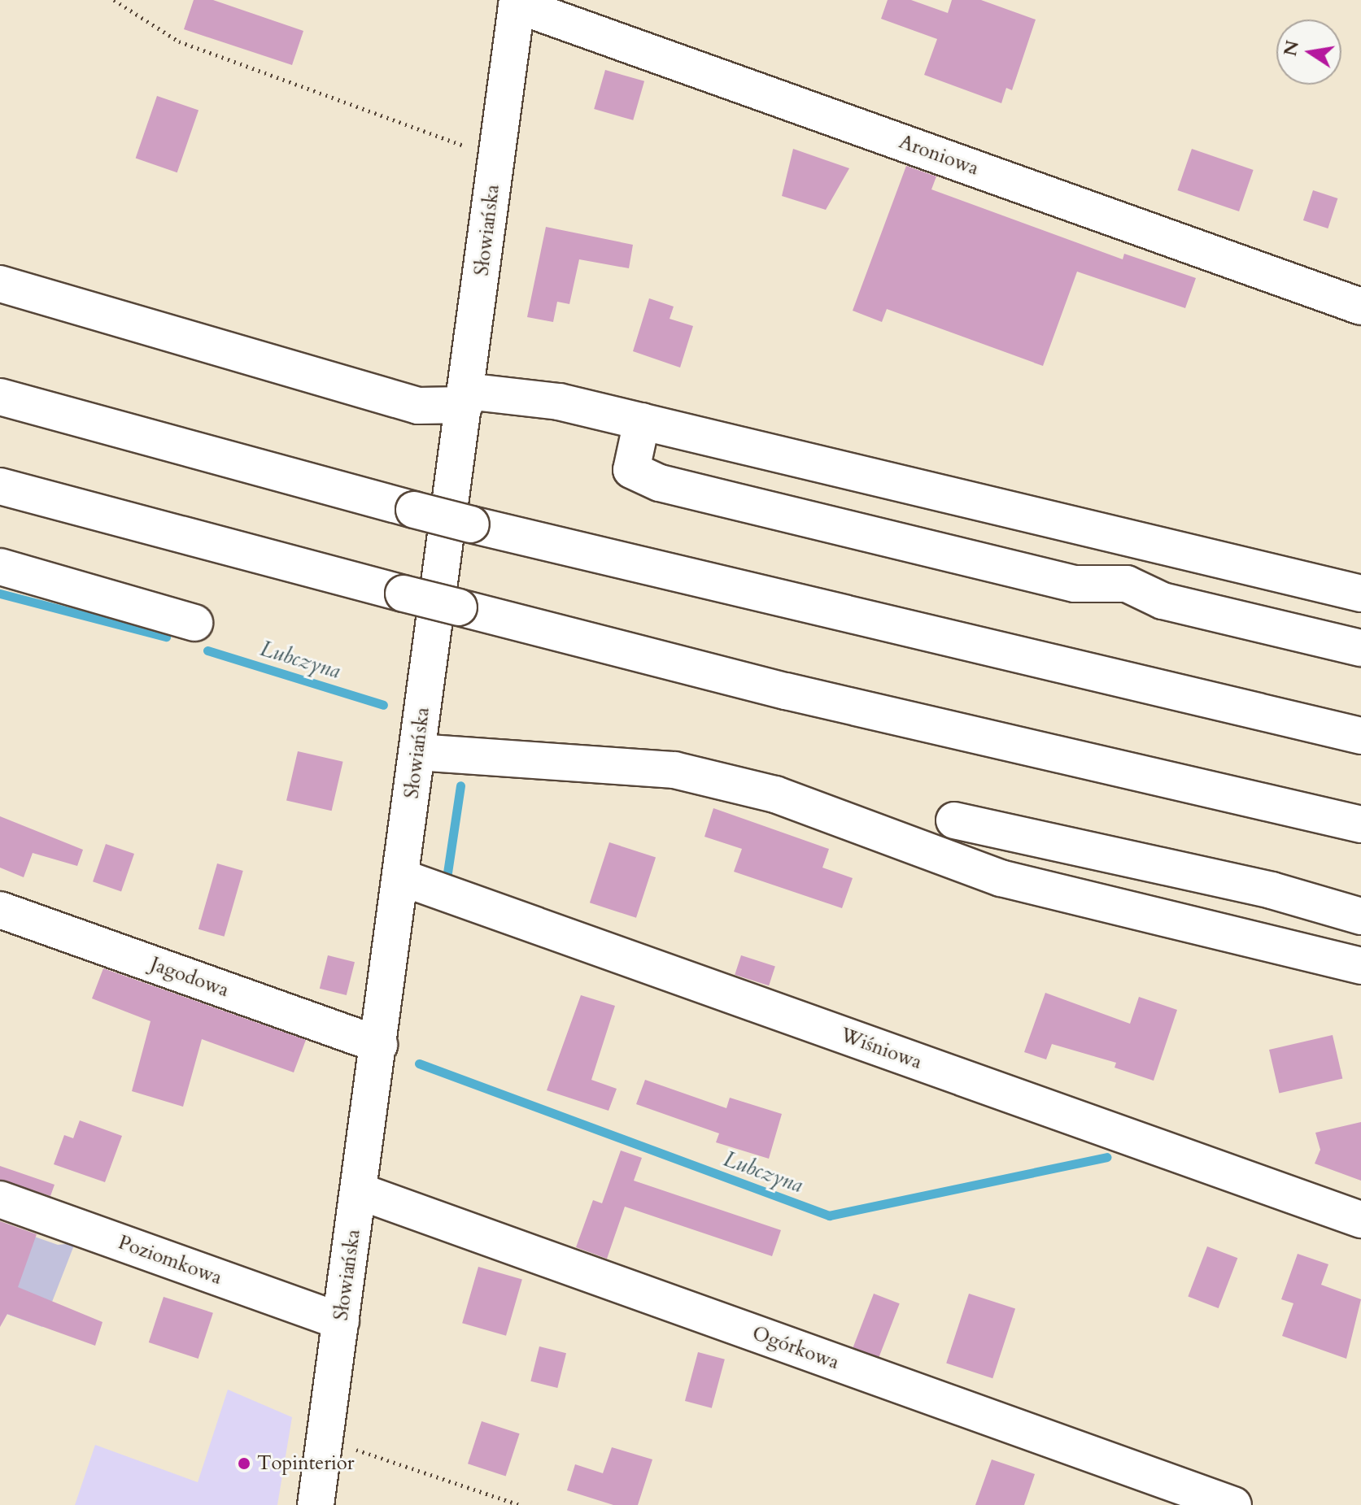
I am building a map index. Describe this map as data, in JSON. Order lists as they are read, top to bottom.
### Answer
{
  "streets": {
    "main road": [
      "Aroniowa",
      "Słowiańska",
      "Jagodowa",
      "Wiśniowa",
      "Poziomkowa",
      "Ogórkowa"
    ]
  },
  "crossings": [
    ["Aroniowa", "Słowiańska"],
    ["Słowiańska", "Jagodowa"],
    ["Słowiańska", "Wiśniowa"],
    ["Słowiańska", "Poziomkowa"],
    ["Słowiańska", "Ogórkowa"]
  ],
  "water": ["Lubczyna"],
  "places": ["Topinterior"],
  "north": "left"
}
